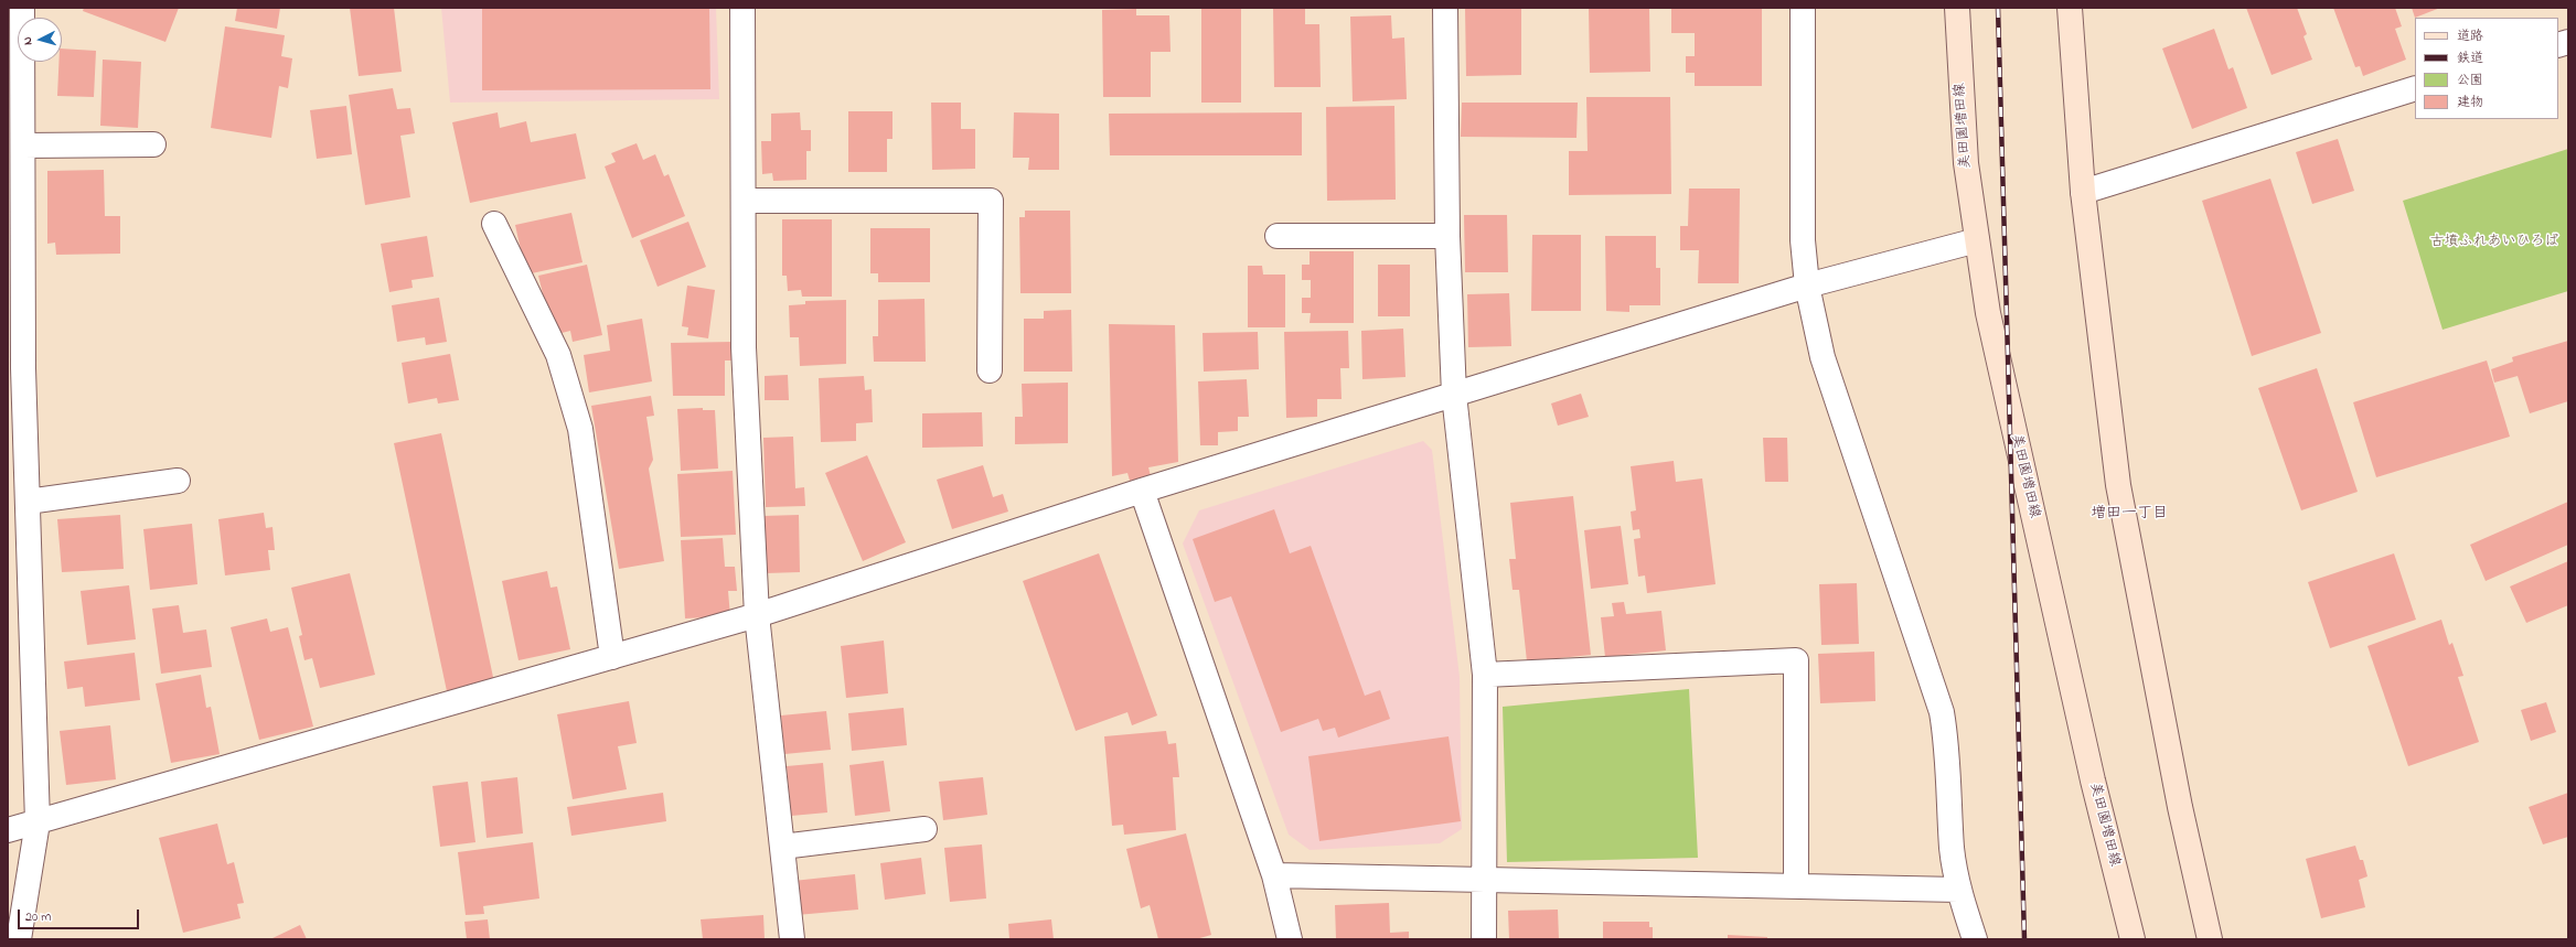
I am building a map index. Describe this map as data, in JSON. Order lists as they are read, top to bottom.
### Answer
{
  "streets": {
    "main road": ["美田園増田線"]
  },
  "districts": ["増田一丁目"],
  "parks": ["古墳ふれあいひろば"],
  "legend": [
    "道路",
    "鉄道",
    "公園",
    "建物"
  ],
  "scale_bar": "20 m",
  "north": "left"
}
